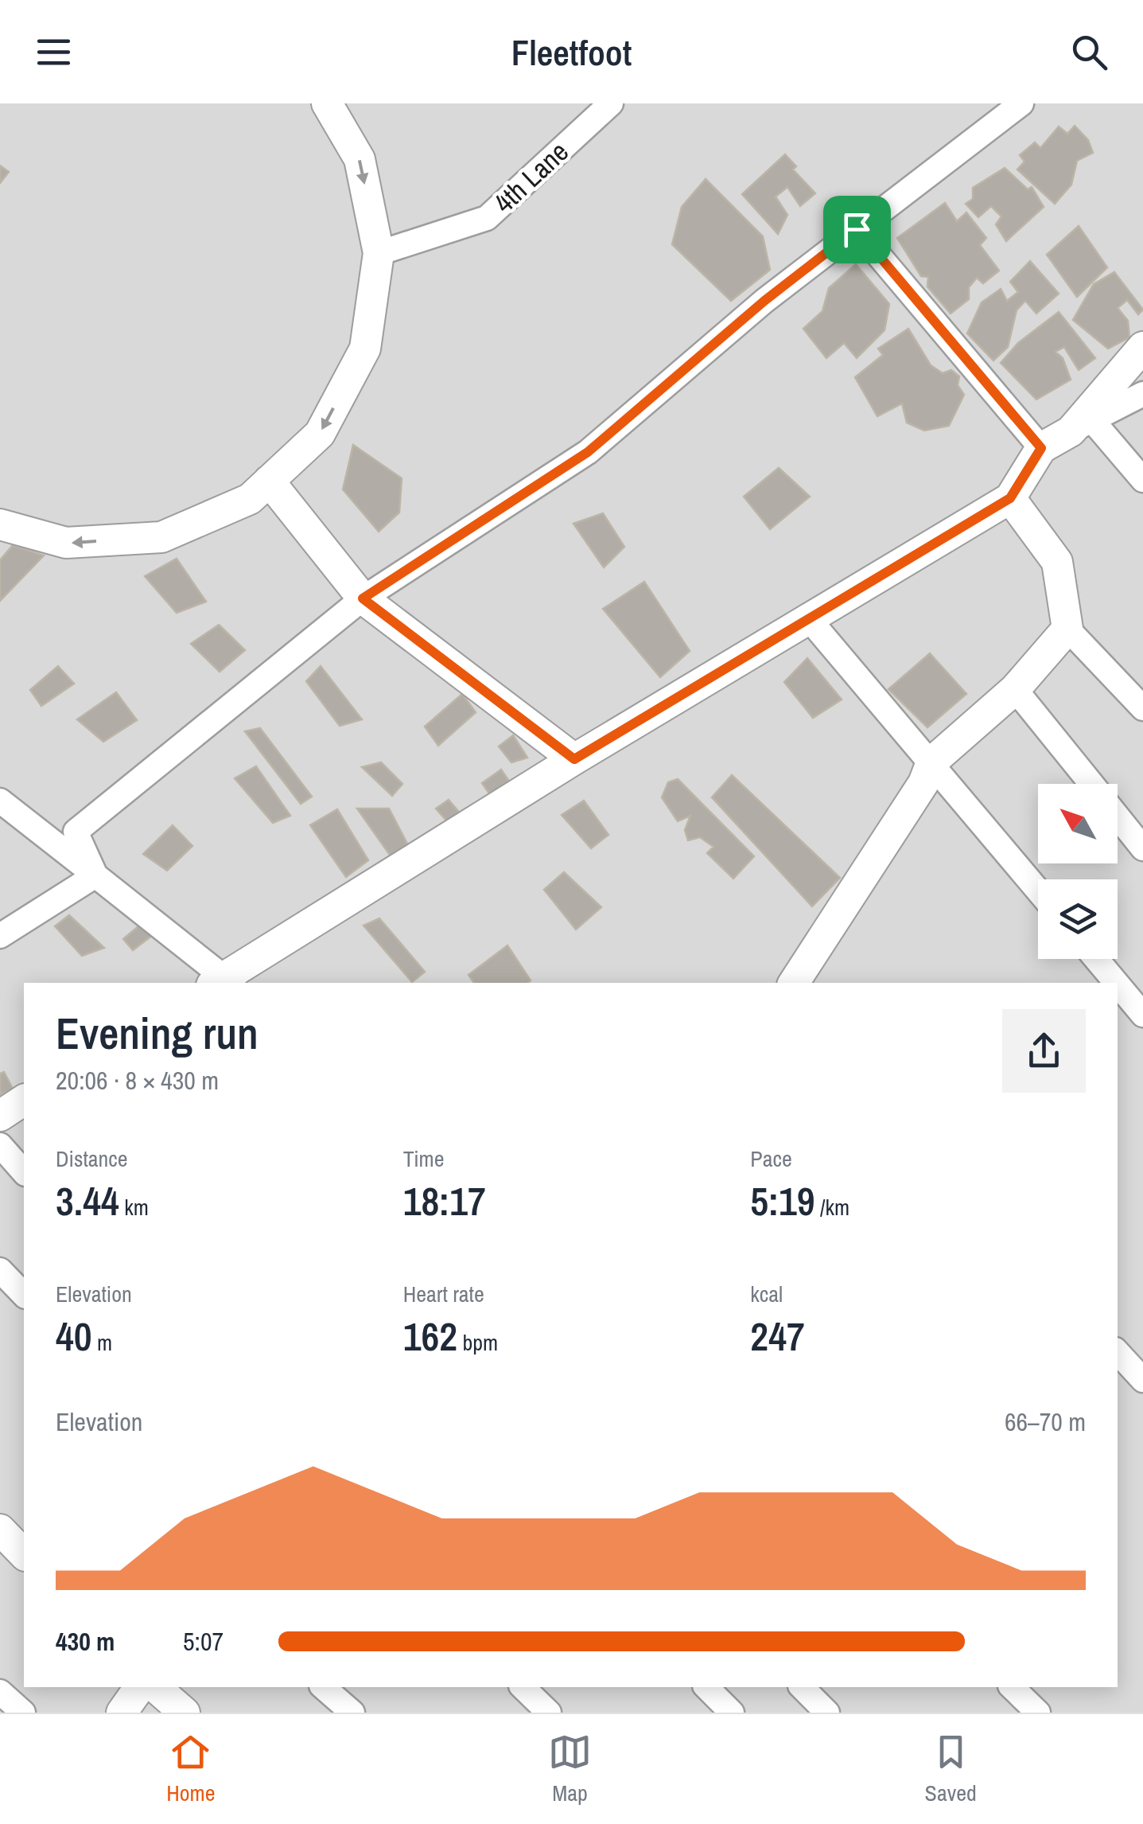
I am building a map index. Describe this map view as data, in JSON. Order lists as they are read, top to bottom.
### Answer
{
  "streets": {
    "street": ["4th Lane"]
  },
  "north": "top left",
  "page": {
    "header": "Fleetfoot",
    "heading": ["Evening run", "20:06 · 8 × 430 m"],
    "stats": [
      ["Distance", "3.44 km"],
      ["Time", "18:17"],
      ["Pace", "5:19 /km"],
      ["Elevation", "40 m"],
      ["Heart rate", "162 bpm"],
      ["kcal", "247"]
    ],
    "chart": ["Elevation", "66–70 m"],
    "list": [
      {
        "name": "430 m",
        "note": "5:07"
      }
    ],
    "tabs": ["Home", "Map", "Saved"]
  }
}
